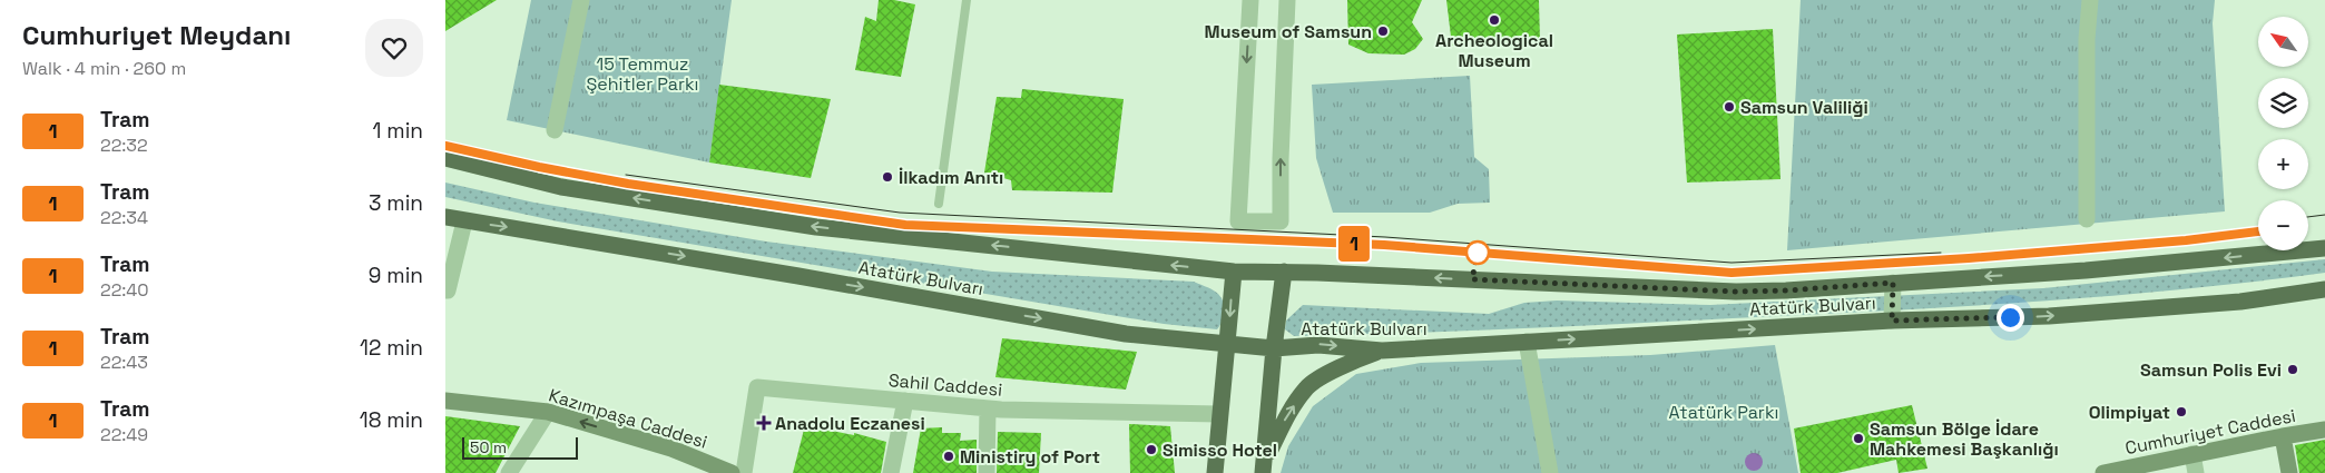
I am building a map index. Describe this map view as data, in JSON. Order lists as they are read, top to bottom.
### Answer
{
  "streets": {
    "main road": ["Atatürk Bulvarı", "Kazımpaşa Caddesi", "Cumhuriyet Caddesi"],
    "street": ["Sahil Caddesi"]
  },
  "one_way": ["Kazımpaşa Caddesi"],
  "parks": ["15 Temmuz Şehitler Parkı", "Atatürk Parkı"],
  "places": {
    "other": [
      "Archeological Museum",
      "Museum of Samsun",
      "Samsun Valiliği",
      "İlkadım Anıtı",
      "Samsun Polis Evi",
      "Olimpiyat",
      "Samsun Bölge İdare Mahkemesi Başkanlığı",
      "Simisso Hotel",
      "Ministiry of Port"
    ],
    "health": ["Anadolu Eczanesi"]
  },
  "lines": ["tram line 1"],
  "scale_bar": "50 m",
  "north": "top left",
  "page": {
    "heading": ["Cumhuriyet Meydanı", "Walk · 4 min · 260 m"],
    "on_map": "1",
    "map_buttons": ["+", "−"],
    "list": [
      {
        "mark": "1",
        "name": "Tram",
        "note": "22:32",
        "value": "1 min"
      },
      {
        "mark": "1",
        "name": "Tram",
        "note": "22:34",
        "value": "3 min"
      },
      {
        "mark": "1",
        "name": "Tram",
        "note": "22:40",
        "value": "9 min"
      },
      {
        "mark": "1",
        "name": "Tram",
        "note": "22:43",
        "value": "12 min"
      },
      {
        "mark": "1",
        "name": "Tram",
        "note": "22:49",
        "value": "18 min"
      }
    ],
    "scale": "50 m"
  }
}
